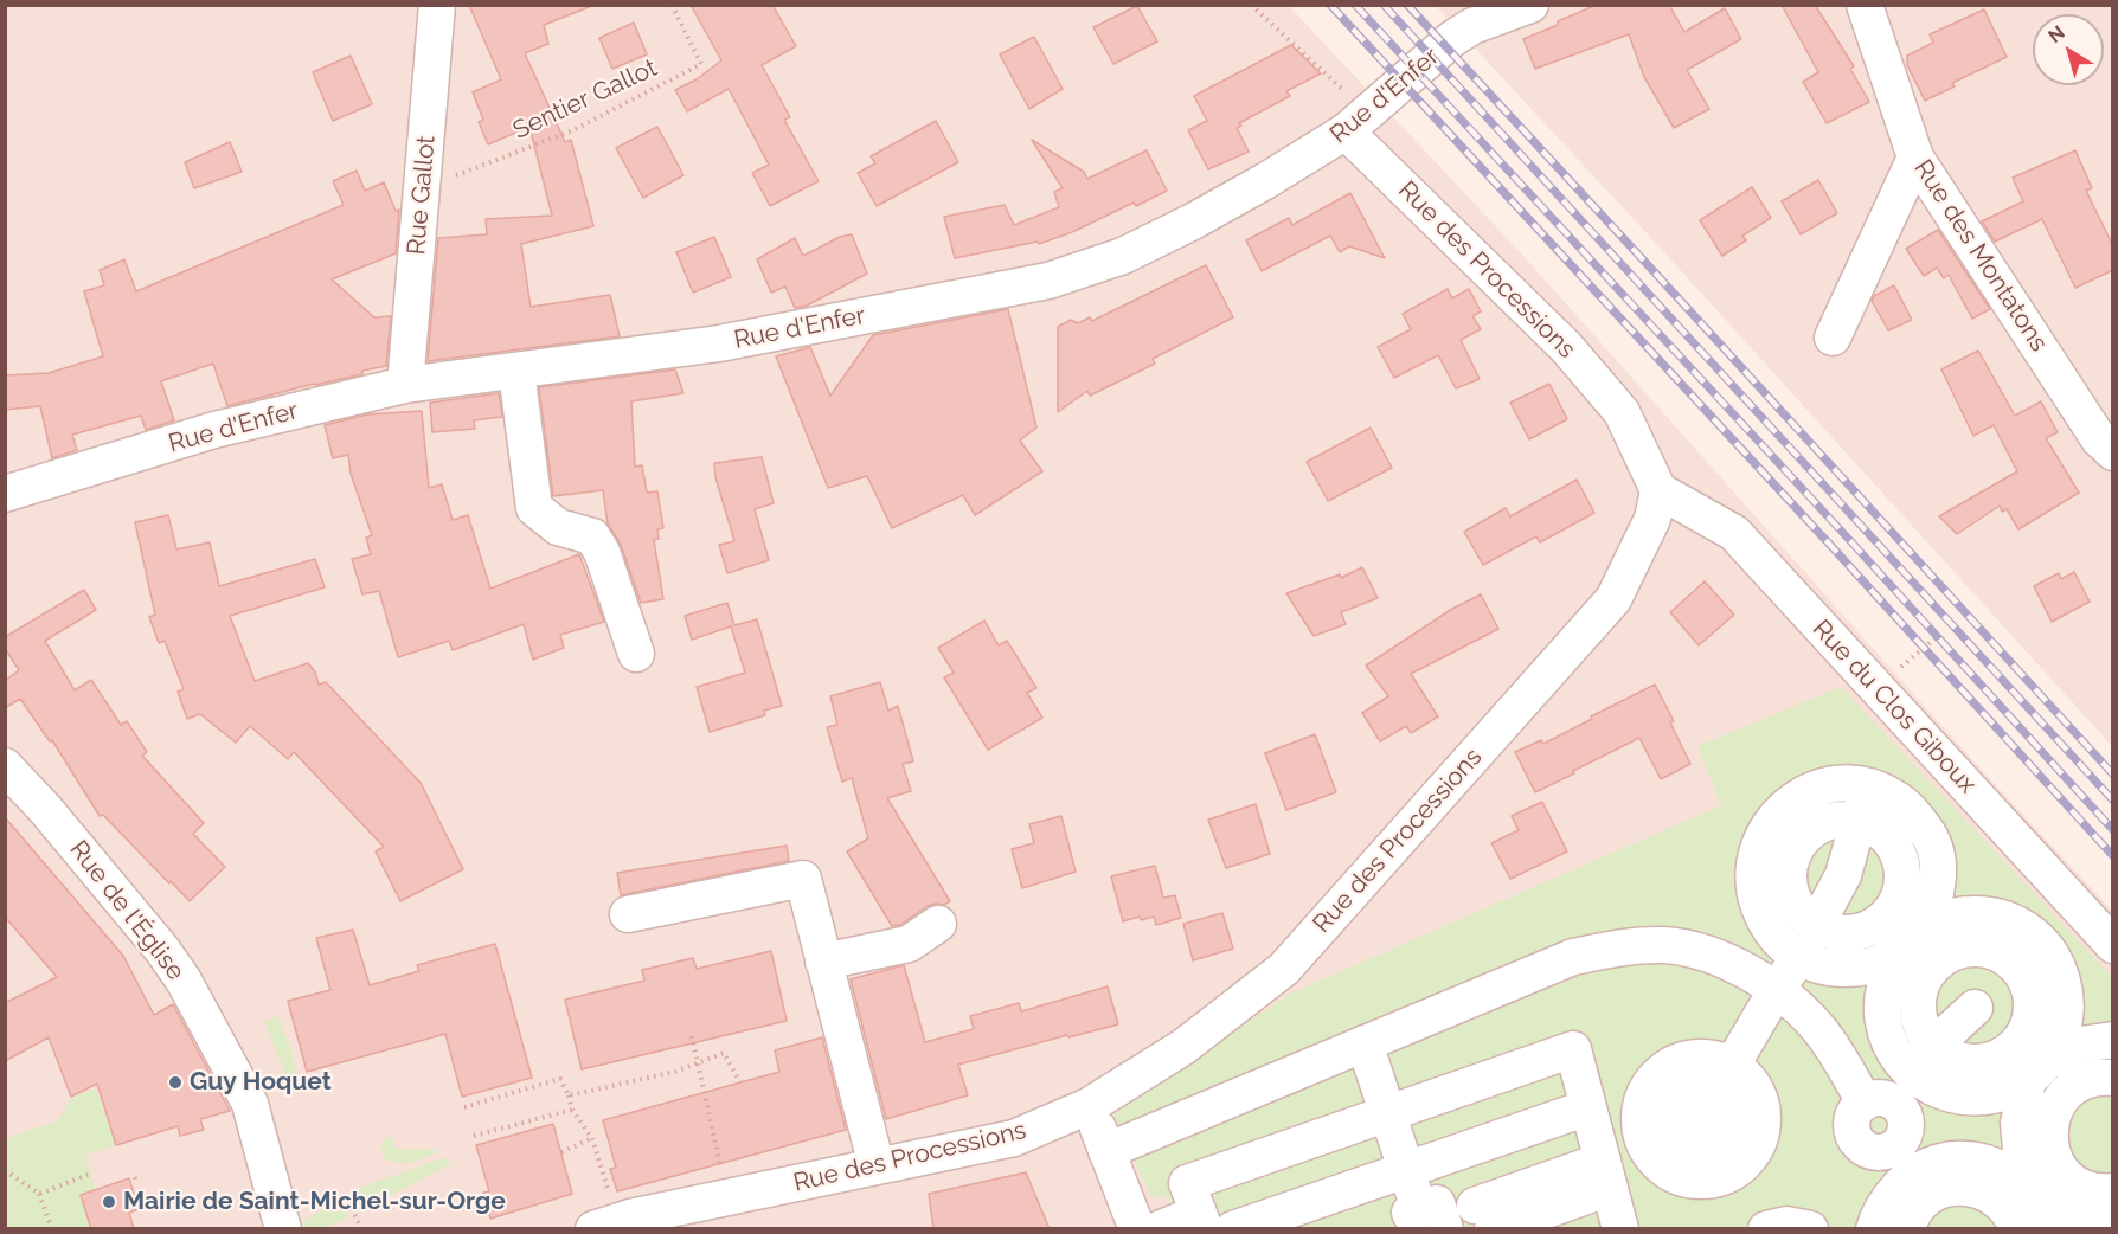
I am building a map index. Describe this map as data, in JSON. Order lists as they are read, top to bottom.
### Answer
{
  "streets": {
    "street": [
      "Rue d'Enfer",
      "Rue Gallot",
      "Rue des Montatons",
      "Rue des Processions",
      "Rue du Clos Giboux",
      "Rue de l'Église"
    ],
    "path": ["Sentier Gallot"]
  },
  "crossings": [
    ["Rue d'Enfer", "Rue Gallot"],
    ["Rue d'Enfer", "Rue des Processions"],
    ["Sentier Gallot", "Rue Gallot"],
    ["Rue des Processions", "Rue du Clos Giboux"]
  ],
  "places": ["Guy Hoquet", "Mairie de Saint-Michel-sur-Orge"],
  "north": "top left"
}
